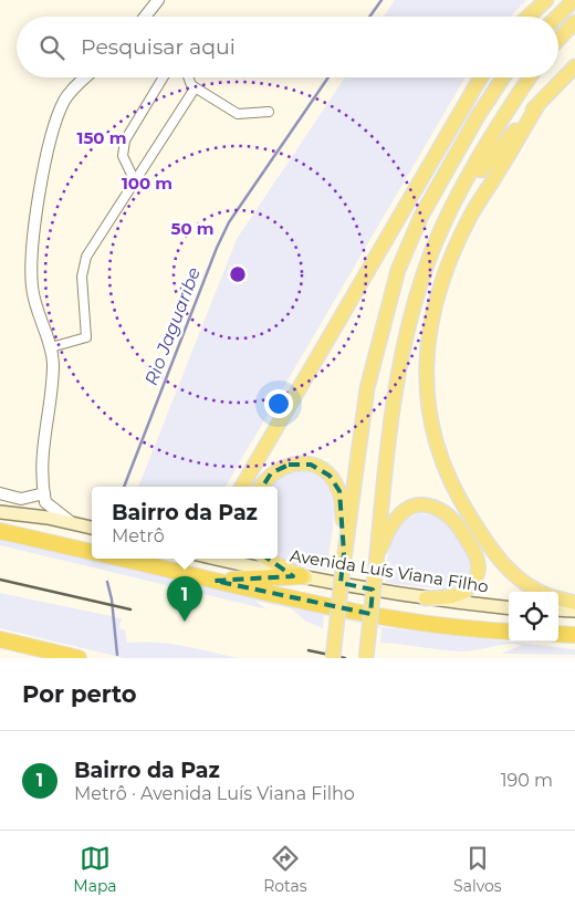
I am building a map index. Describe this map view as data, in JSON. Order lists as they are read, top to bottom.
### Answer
{
  "streets": {
    "main road": ["Avenida Luís Viana Filho"]
  },
  "water": ["Rio Jaguaribe"],
  "page": {
    "search": "Pesquisar aqui",
    "popup": ["Bairro da Paz", "Metrô"],
    "pins": "1",
    "heading": "Por perto",
    "list": [
      {
        "mark": "1",
        "name": "Bairro da Paz",
        "note": "Metrô · Avenida Luís Viana Filho",
        "value": "190 m"
      }
    ],
    "nav": ["Mapa", "Rotas", "Salvos"]
  },
  "rings": ["150 m", "100 m", "50 m"]
}
